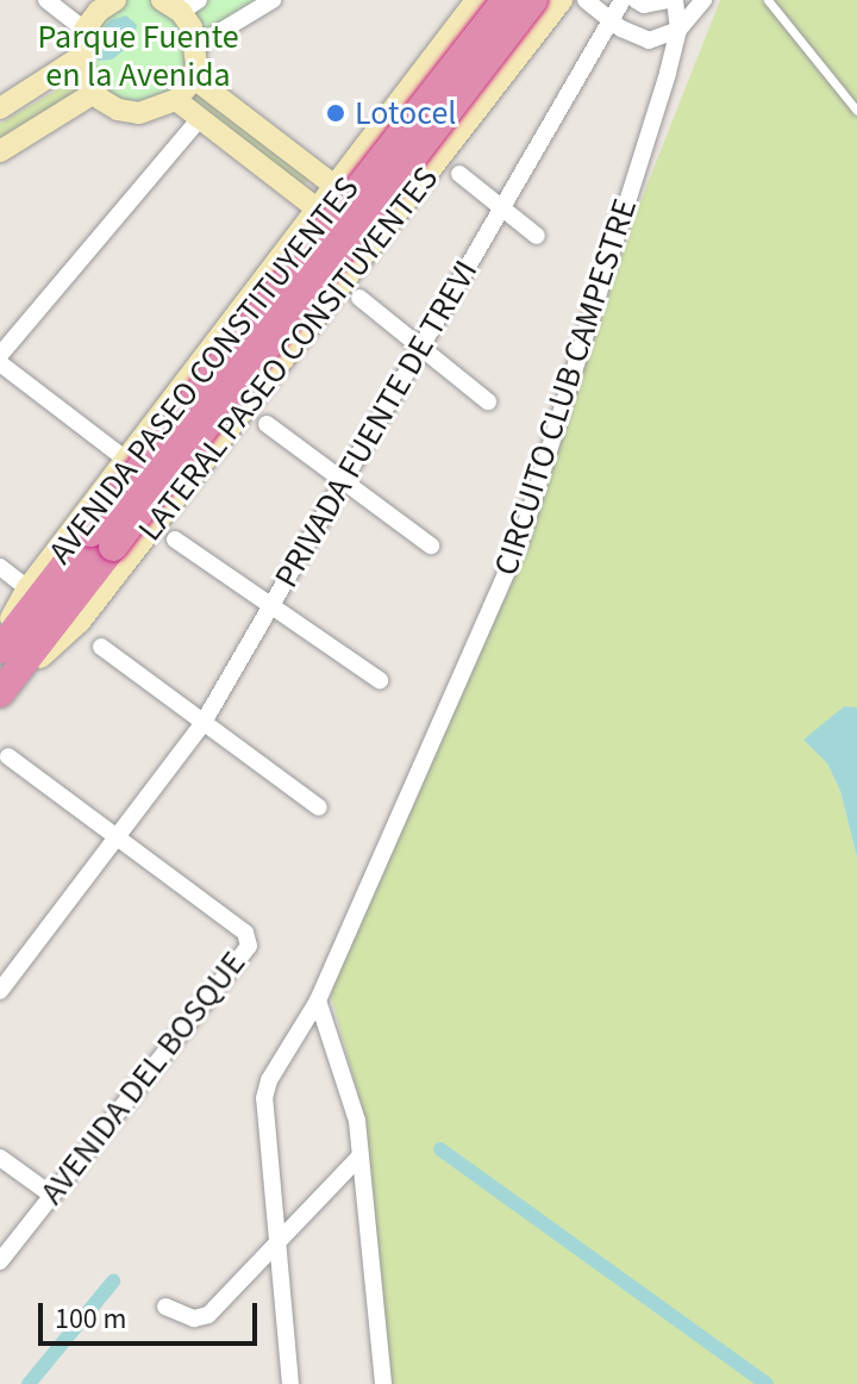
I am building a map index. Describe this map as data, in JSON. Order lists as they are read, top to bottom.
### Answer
{
  "streets": {
    "highway": ["AVENIDA PASEO CONSTITUYENTES"],
    "main road": ["LATERAL PASEO CONSITUYENTES"],
    "street": ["CIRCUITO CLUB CAMPESTRE", "PRIVADA FUENTE DE TREVI", "AVENIDA DEL BOSQUE"]
  },
  "crossings": [
    ["LATERAL PASEO CONSITUYENTES", "AVENIDA PASEO CONSTITUYENTES"],
    ["PRIVADA FUENTE DE TREVI", "AVENIDA DEL BOSQUE"]
  ],
  "parks": ["Parque Fuente en la Avenida"],
  "places": ["Lotocel"],
  "scale_bar": "100 m"
}
